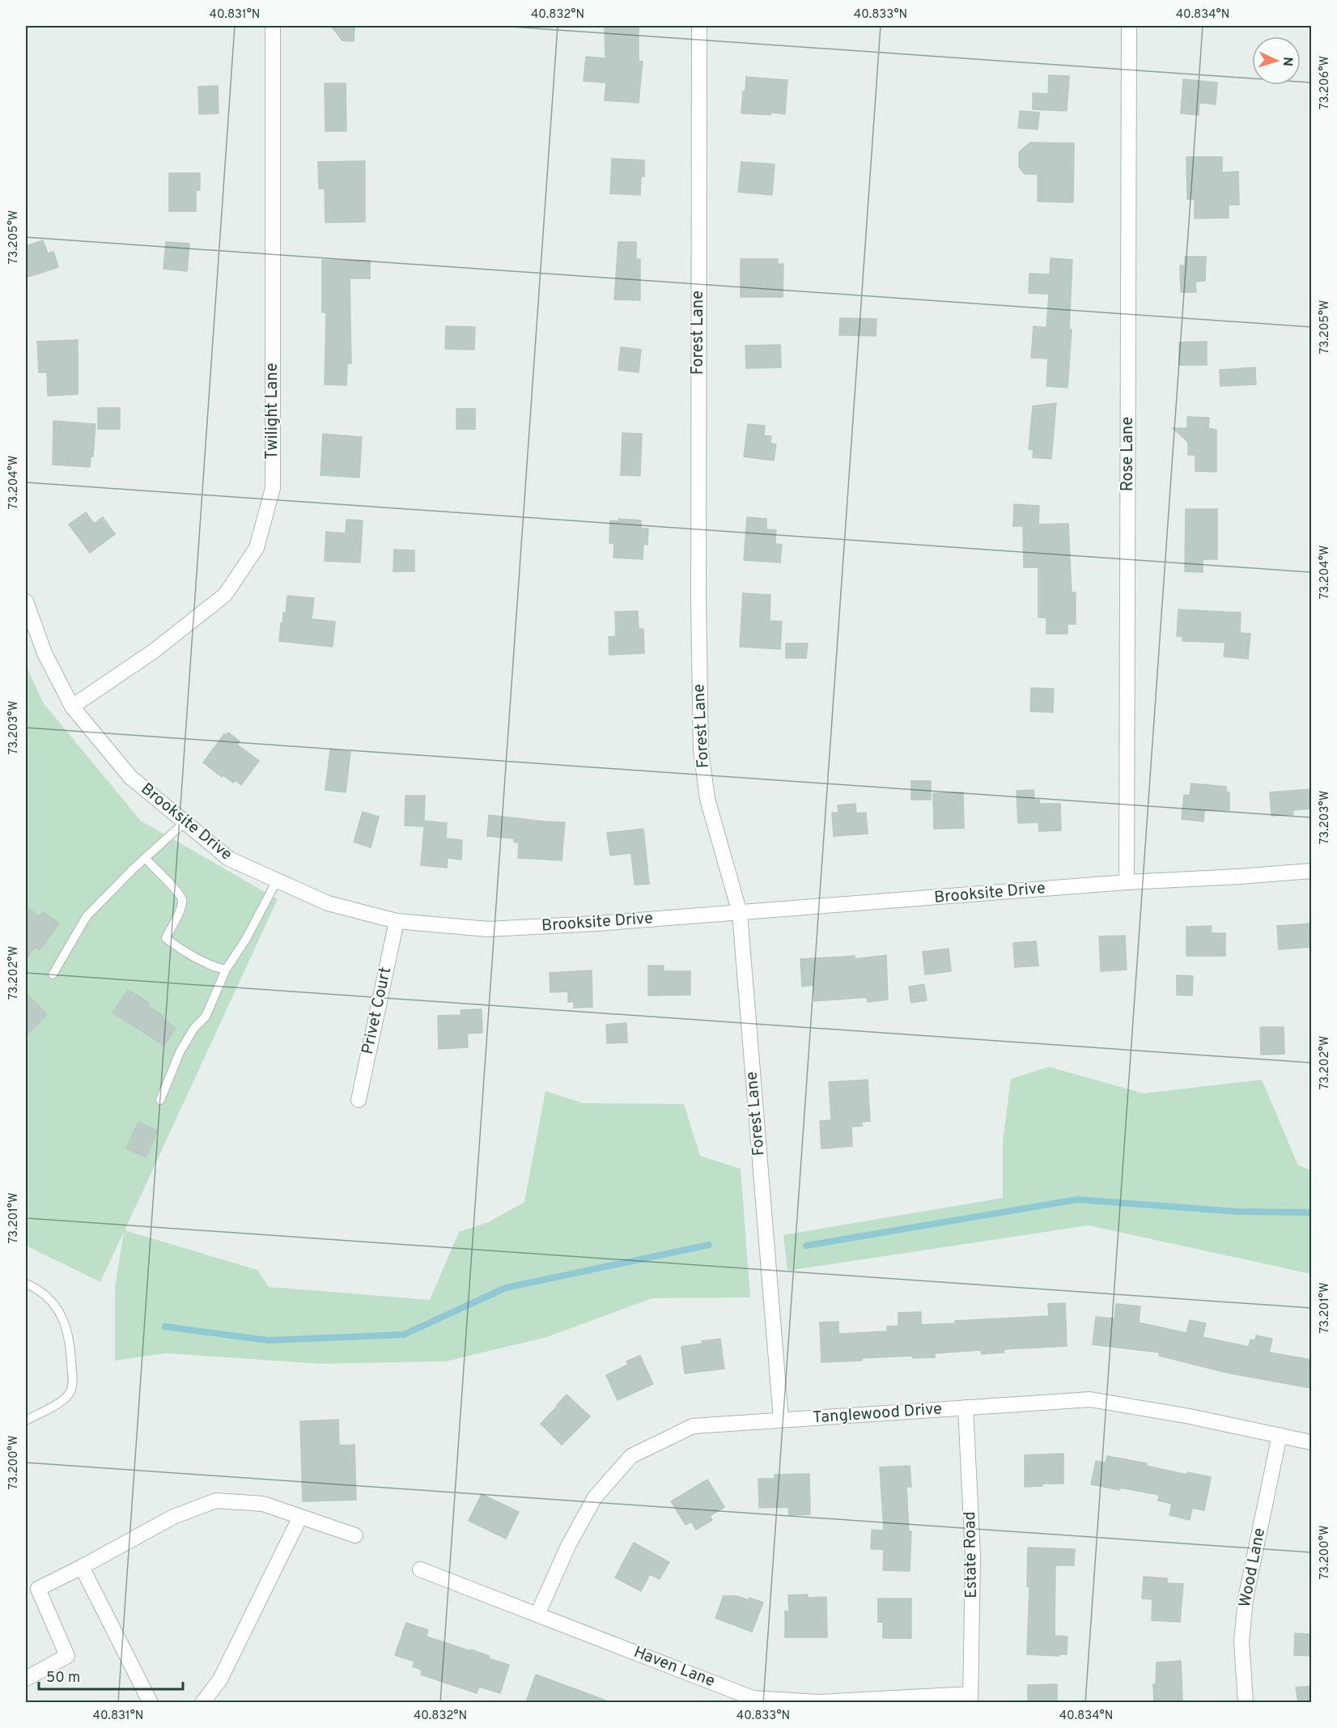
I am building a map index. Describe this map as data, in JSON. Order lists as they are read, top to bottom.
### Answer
{
  "streets": {
    "street": [
      "Forest Lane",
      "Twilight Lane",
      "Rose Lane",
      "Brooksite Drive",
      "Privet Court",
      "Tanglewood Drive",
      "Estate Road",
      "Wood Lane",
      "Haven Lane"
    ]
  },
  "crossings": [
    ["Forest Lane", "Brooksite Drive"],
    ["Forest Lane", "Tanglewood Drive"],
    ["Twilight Lane", "Brooksite Drive"],
    ["Rose Lane", "Brooksite Drive"],
    ["Brooksite Drive", "Privet Court"],
    ["Tanglewood Drive", "Estate Road"],
    ["Tanglewood Drive", "Wood Lane"],
    ["Tanglewood Drive", "Haven Lane"],
    ["Estate Road", "Haven Lane"]
  ],
  "scale_bar": "50 m",
  "north": "right",
  "coordinates": [
    "40.831°N",
    "40.832°N",
    "40.833°N",
    "40.834°N",
    "73.206°W",
    "73.205°W",
    "73.204°W",
    "73.203°W",
    "73.202°W",
    "73.201°W",
    "73.200°W"
  ]
}
